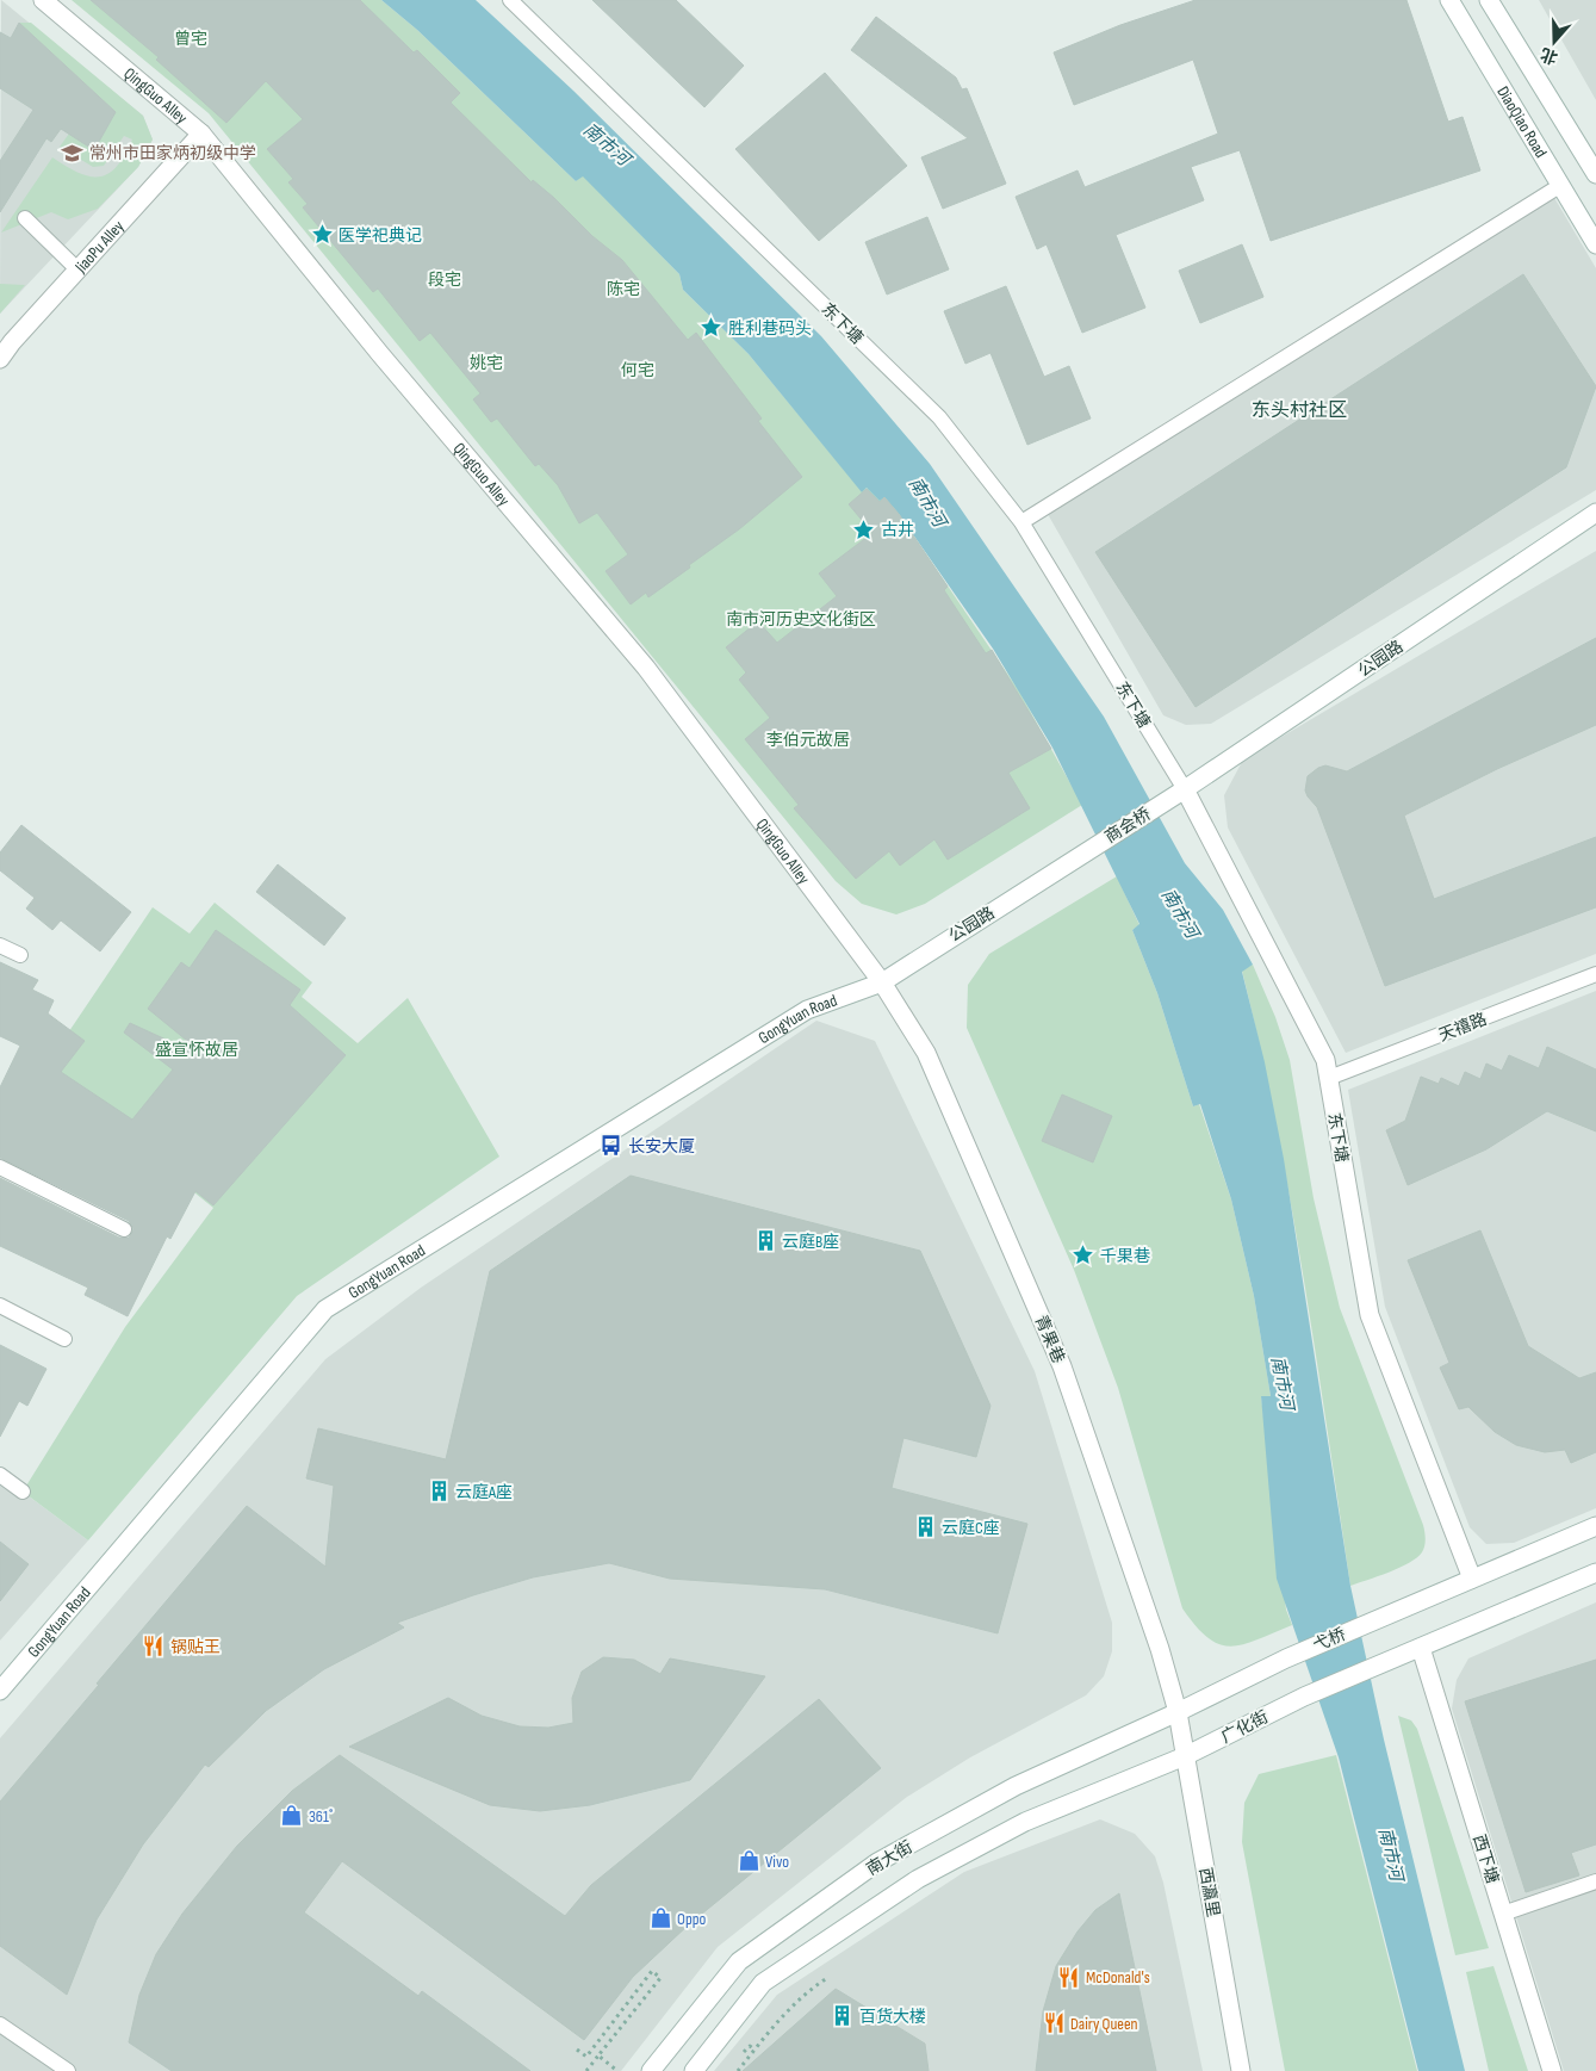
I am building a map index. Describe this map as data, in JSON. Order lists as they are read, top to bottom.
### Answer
{
  "streets": {
    "street": [
      "QingGuo Alley",
      "DiaoQiao Road",
      "JiaoPu Alley",
      "东下塘",
      "公园路",
      "商会桥",
      "GongYuan Road",
      "青果巷",
      "弋桥",
      "广化街",
      "南大街",
      "西下塘",
      "西瀛里"
    ],
    "lane": ["天禧路"]
  },
  "crossings": [
    ["QingGuo Alley", "JiaoPu Alley"],
    ["QingGuo Alley", "公园路"],
    ["QingGuo Alley", "GongYuan Road"],
    ["QingGuo Alley", "青果巷"],
    ["东下塘", "公园路"],
    ["东下塘", "天禧路"],
    ["东下塘", "弋桥"],
    ["公园路", "商会桥"],
    ["公园路", "GongYuan Road"],
    ["公园路", "青果巷"],
    ["GongYuan Road", "青果巷"],
    ["青果巷", "弋桥"],
    ["青果巷", "南大街"],
    ["青果巷", "西瀛里"],
    ["弋桥", "南大街"],
    ["弋桥", "西瀛里"],
    ["广化街", "南大街"],
    ["广化街", "西下塘"],
    ["广化街", "西瀛里"],
    ["南大街", "西瀛里"]
  ],
  "districts": ["东头村社区"],
  "water": ["南市河"],
  "parks": [
    "曾宅",
    "段宅",
    "陈宅",
    "姚宅",
    "何宅",
    "南市河历史文化街区",
    "李伯元故居",
    "盛宣怀故居"
  ],
  "places": {
    "school or university": ["常州市田家炳初级中学"],
    "place": [
      "医学祀典记",
      "胜利巷码头",
      "古井",
      "千果巷"
    ],
    "bus stop": ["长安大厦"],
    "building": [
      "云庭B座",
      "云庭A座",
      "云庭C座",
      "百货大楼"
    ],
    "restaurant": ["锅贴王", "McDonald's", "Dairy Queen"],
    "shop": ["361˚", "Vivo", "Oppo"]
  },
  "north": "bottom"
}
